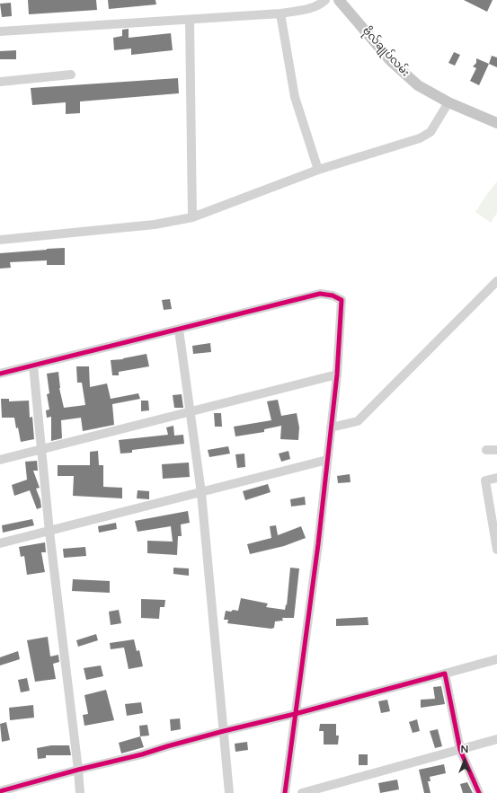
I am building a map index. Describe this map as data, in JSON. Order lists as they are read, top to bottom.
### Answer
{
  "streets": {
    "main road": ["ဗိုလ်ချုပ်လမ်း"]
  },
  "north": "top"
}
